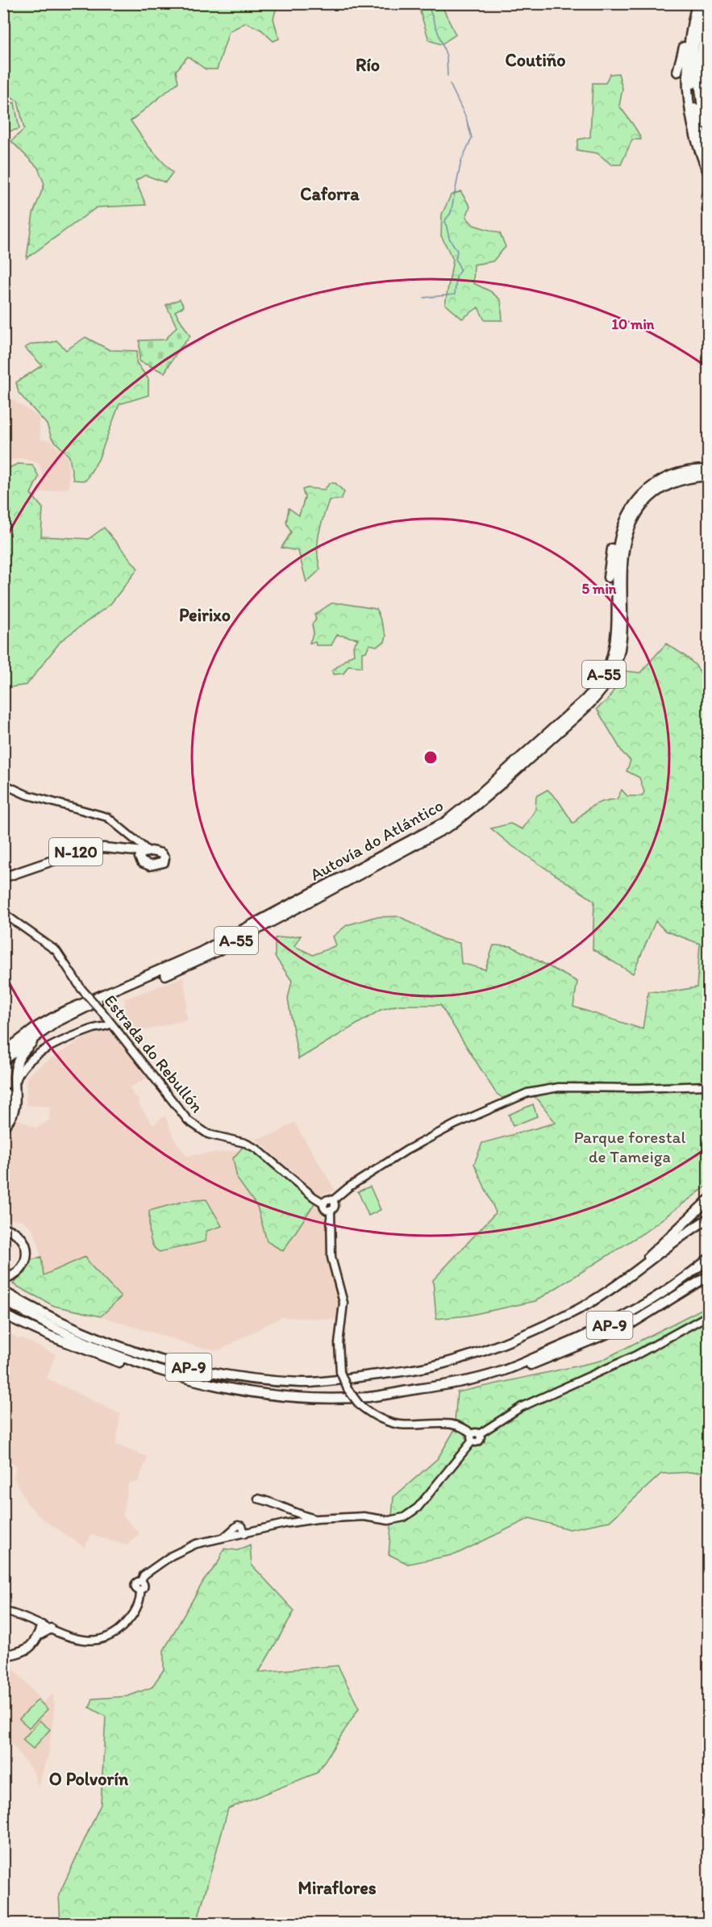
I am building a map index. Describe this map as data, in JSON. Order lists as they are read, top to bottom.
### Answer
{
  "streets": {
    "highway": [
      "A-55",
      "Autovía do Atlántico",
      "N-120",
      "AP-9"
    ],
    "street": ["Estrada do Rebullón"]
  },
  "districts": [
    "Coutiño",
    "Río",
    "Caforra",
    "Peirixo",
    "O Polvorín",
    "Miraflores"
  ],
  "parks": ["Parque forestal de Tameiga"],
  "rings": ["10 min", "5 min"]
}
